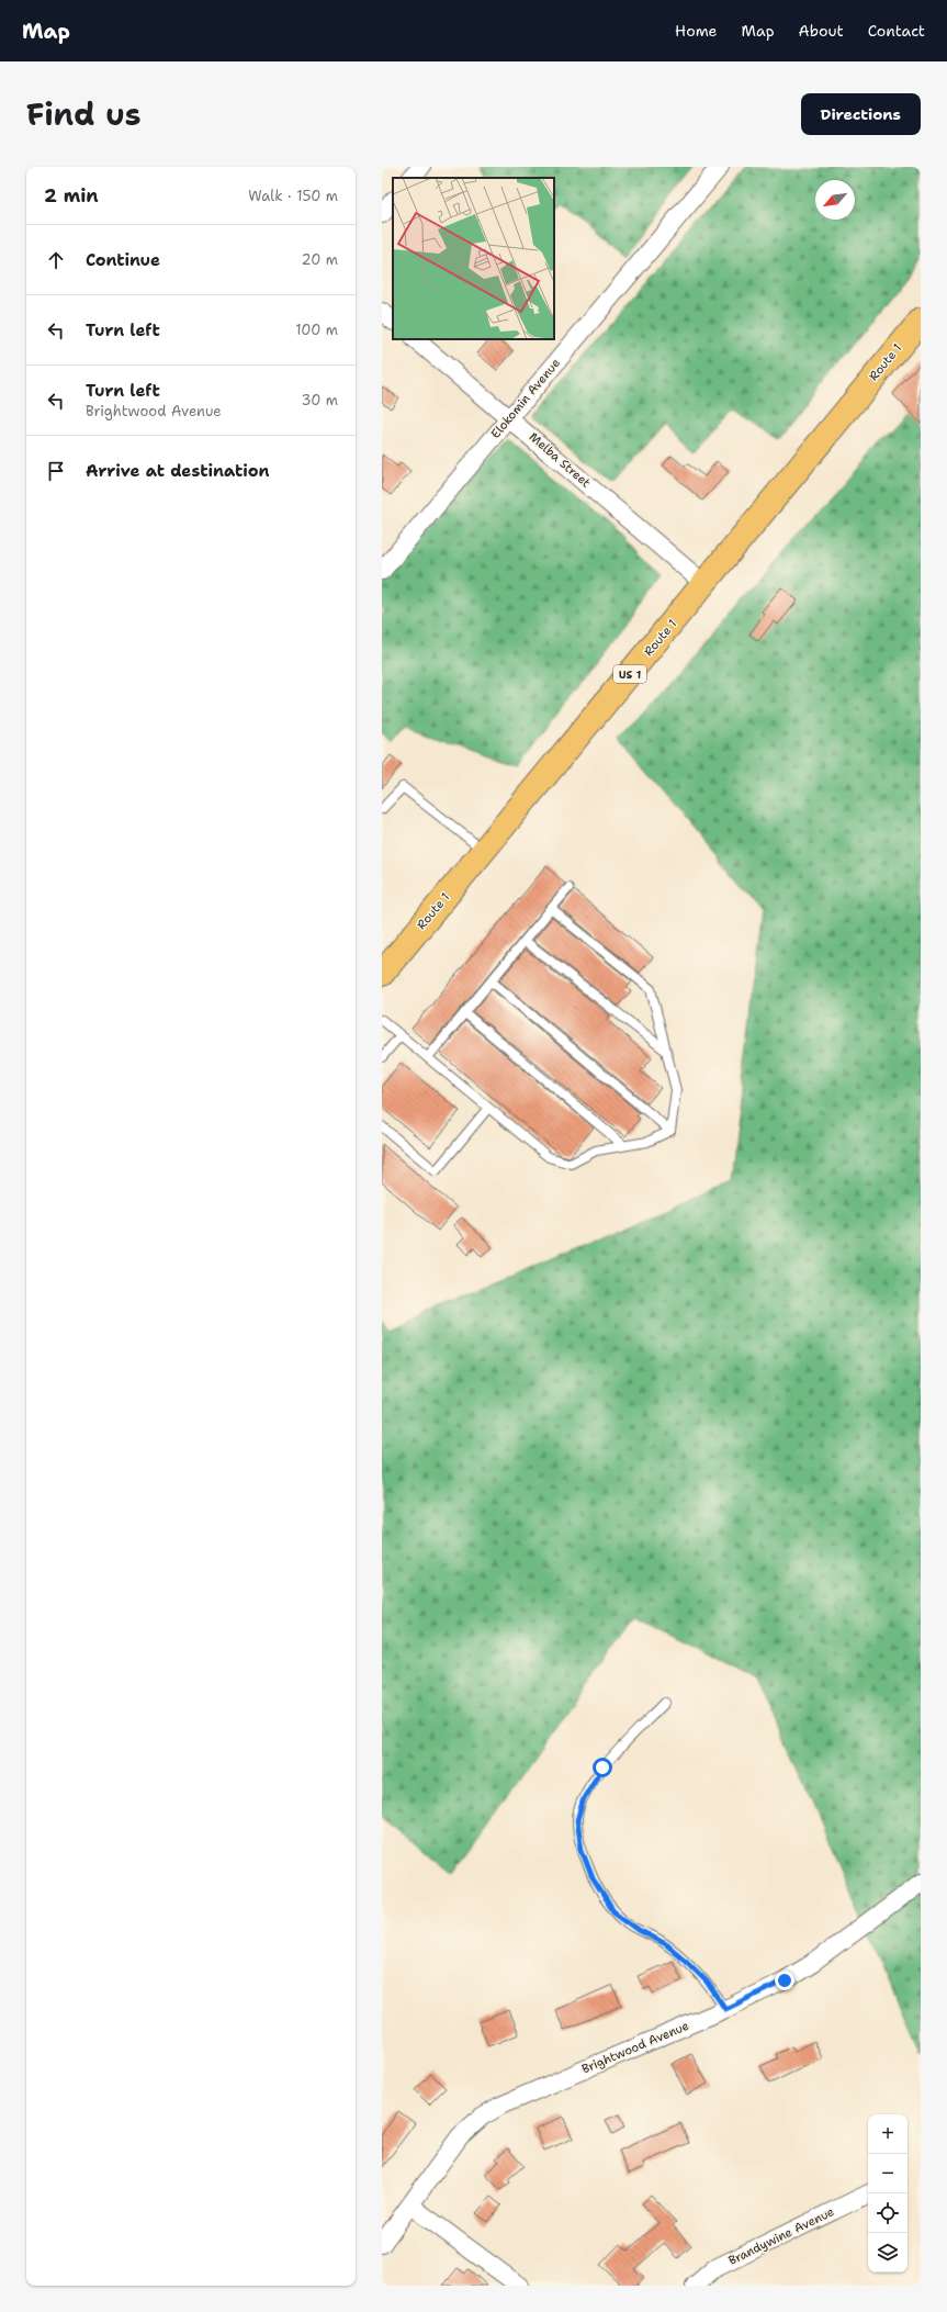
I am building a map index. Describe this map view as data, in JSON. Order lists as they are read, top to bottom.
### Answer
{
  "streets": {
    "main road": ["Route 1", "US 1"],
    "street": [
      "Elokomin Avenue",
      "Melba Street",
      "Brightwood Avenue",
      "Brandywine Avenue"
    ]
  },
  "crossings": [
    ["Route 1", "Melba Street"],
    ["Elokomin Avenue", "Melba Street"]
  ],
  "north": "bottom left",
  "page": {
    "header": "Map",
    "nav": [
      "Home",
      "Map",
      "About",
      "Contact"
    ],
    "title": "Find us",
    "buttons": "Directions",
    "heading": ["2 min", "Walk · 150 m"],
    "list": [
      ["Continue", "20 m"],
      ["Turn left", "100 m"],
      ["Turn left", "Brightwood Avenue", "30 m"],
      "Arrive at destination"
    ],
    "map_buttons": ["+", "−"]
  }
}
